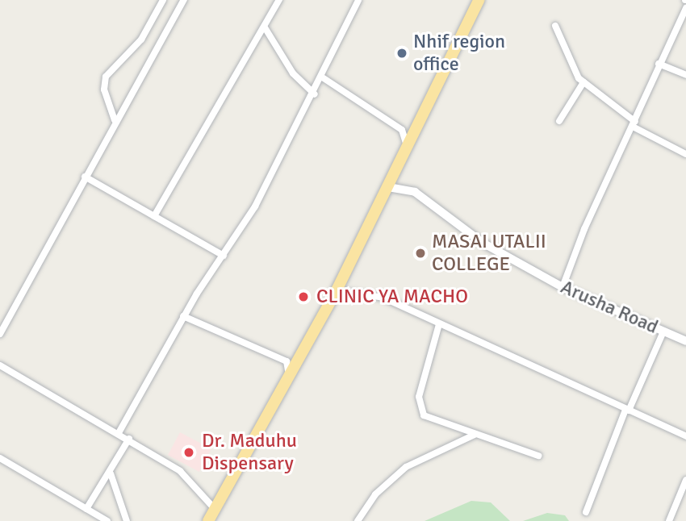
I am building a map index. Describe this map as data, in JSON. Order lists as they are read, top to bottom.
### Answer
{
  "streets": {
    "main road": ["Arusha Road"]
  },
  "places": [
    "Nhif region office",
    "MASAI UTALII COLLEGE",
    "CLINIC YA MACHO",
    "Dr. Maduhu Dispensary"
  ]
}
